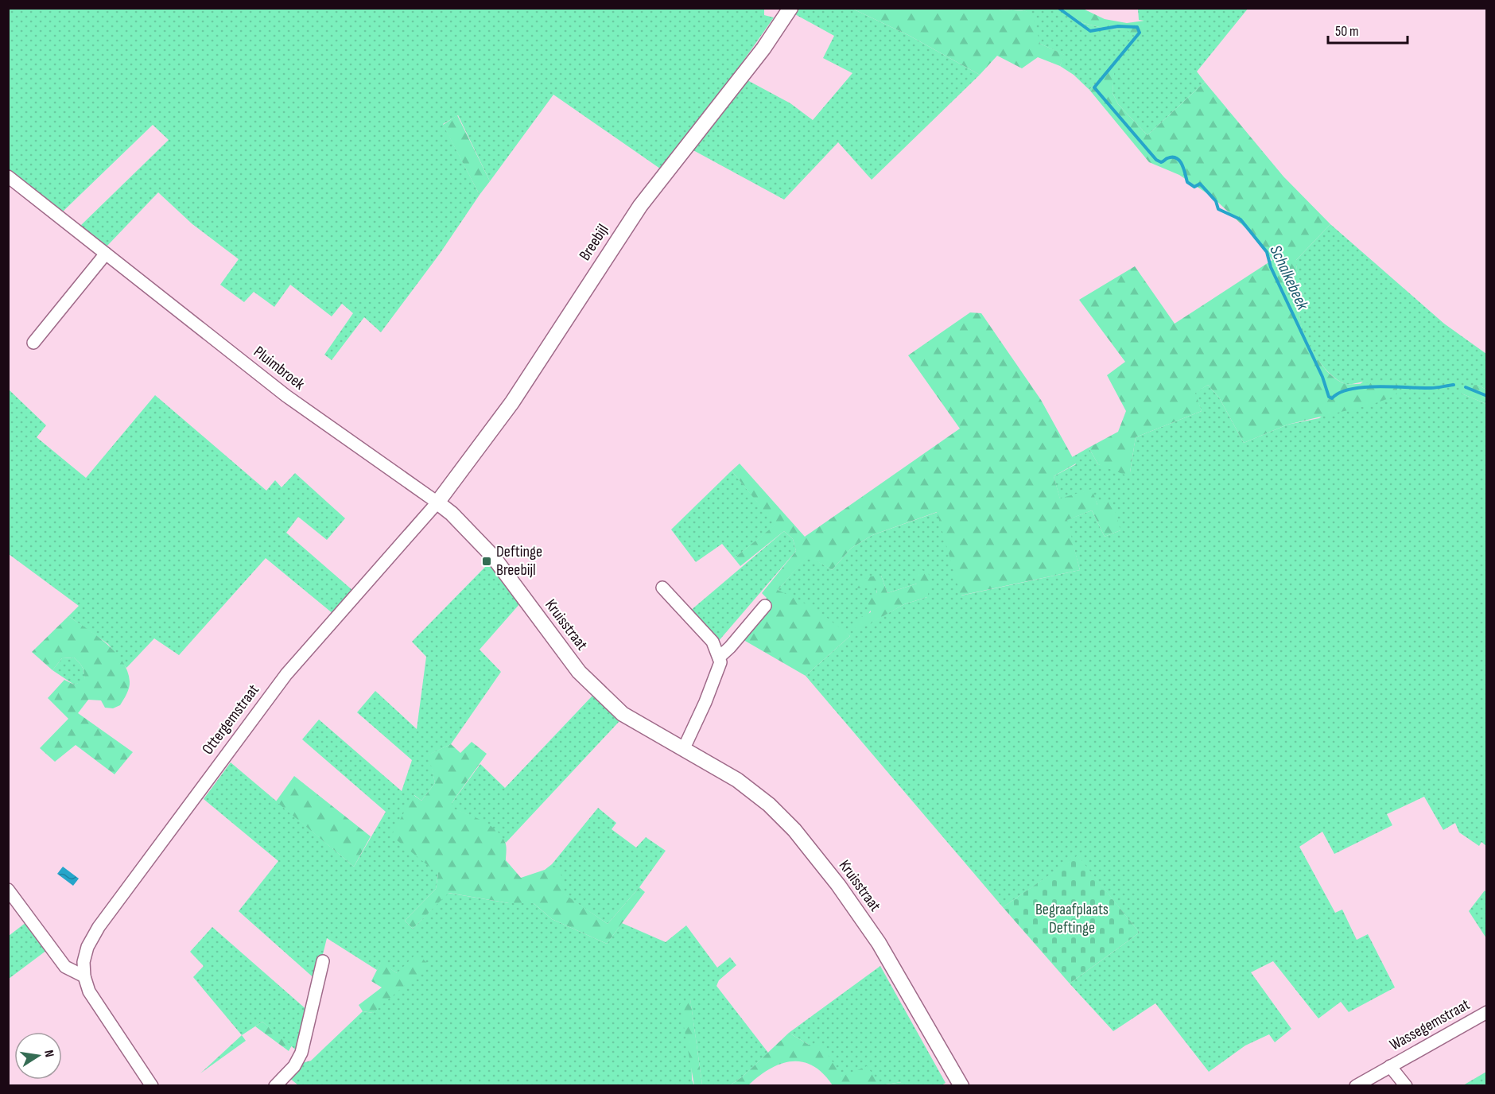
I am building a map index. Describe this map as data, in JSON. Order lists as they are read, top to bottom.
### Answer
{
  "streets": {
    "street": [
      "Breebijl",
      "Pluimbroek",
      "Kruisstraat",
      "Ottergemstraat",
      "Wassegemstraat"
    ]
  },
  "crossings": [
    ["Breebijl", "Pluimbroek"],
    ["Breebijl", "Kruisstraat"],
    ["Breebijl", "Ottergemstraat"],
    ["Pluimbroek", "Kruisstraat"],
    ["Pluimbroek", "Ottergemstraat"],
    ["Kruisstraat", "Ottergemstraat"]
  ],
  "water": ["Schalkebeek"],
  "parks": ["Begraafplaats Deftinge"],
  "places": {
    "transit": ["Deftinge Breebijl"]
  },
  "scale_bar": "50 m",
  "north": "right"
}
